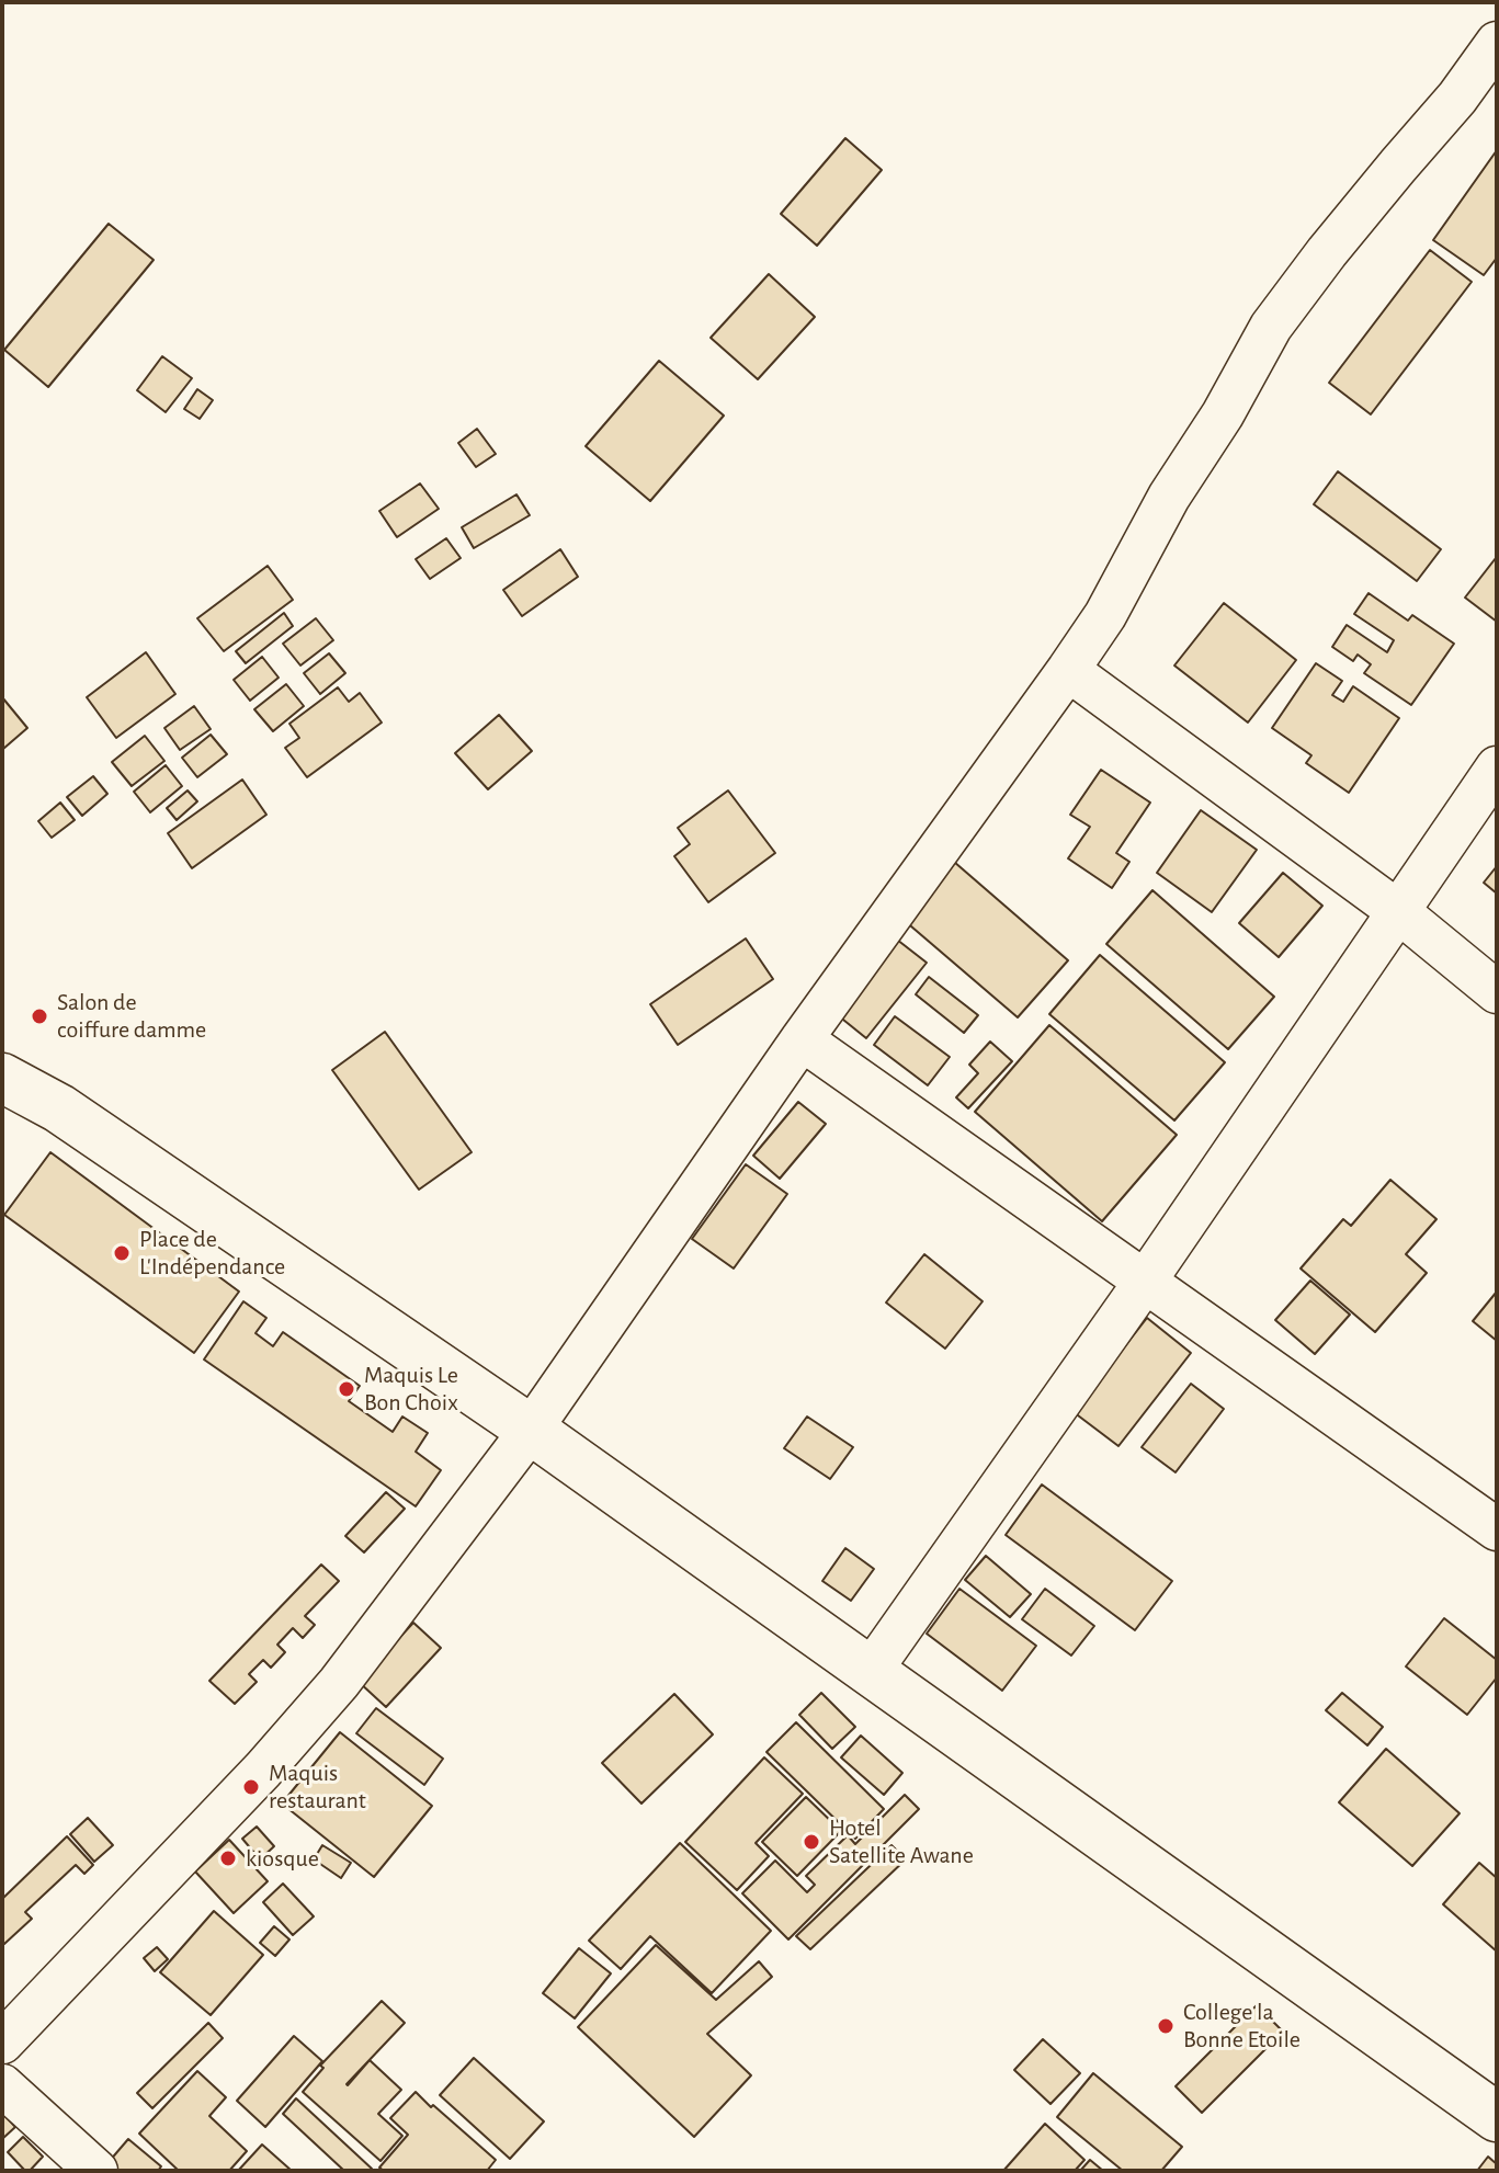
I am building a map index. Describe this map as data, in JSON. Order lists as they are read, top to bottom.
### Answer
{
  "places": [
    "Salon de coiffure damme",
    "Place de L'Indépendance",
    "Maquis Le Bon Choix",
    "Maquis restaurant",
    "Hotel Satellite Awane",
    "kiosque",
    "College la Bonne Etoile"
  ]
}
